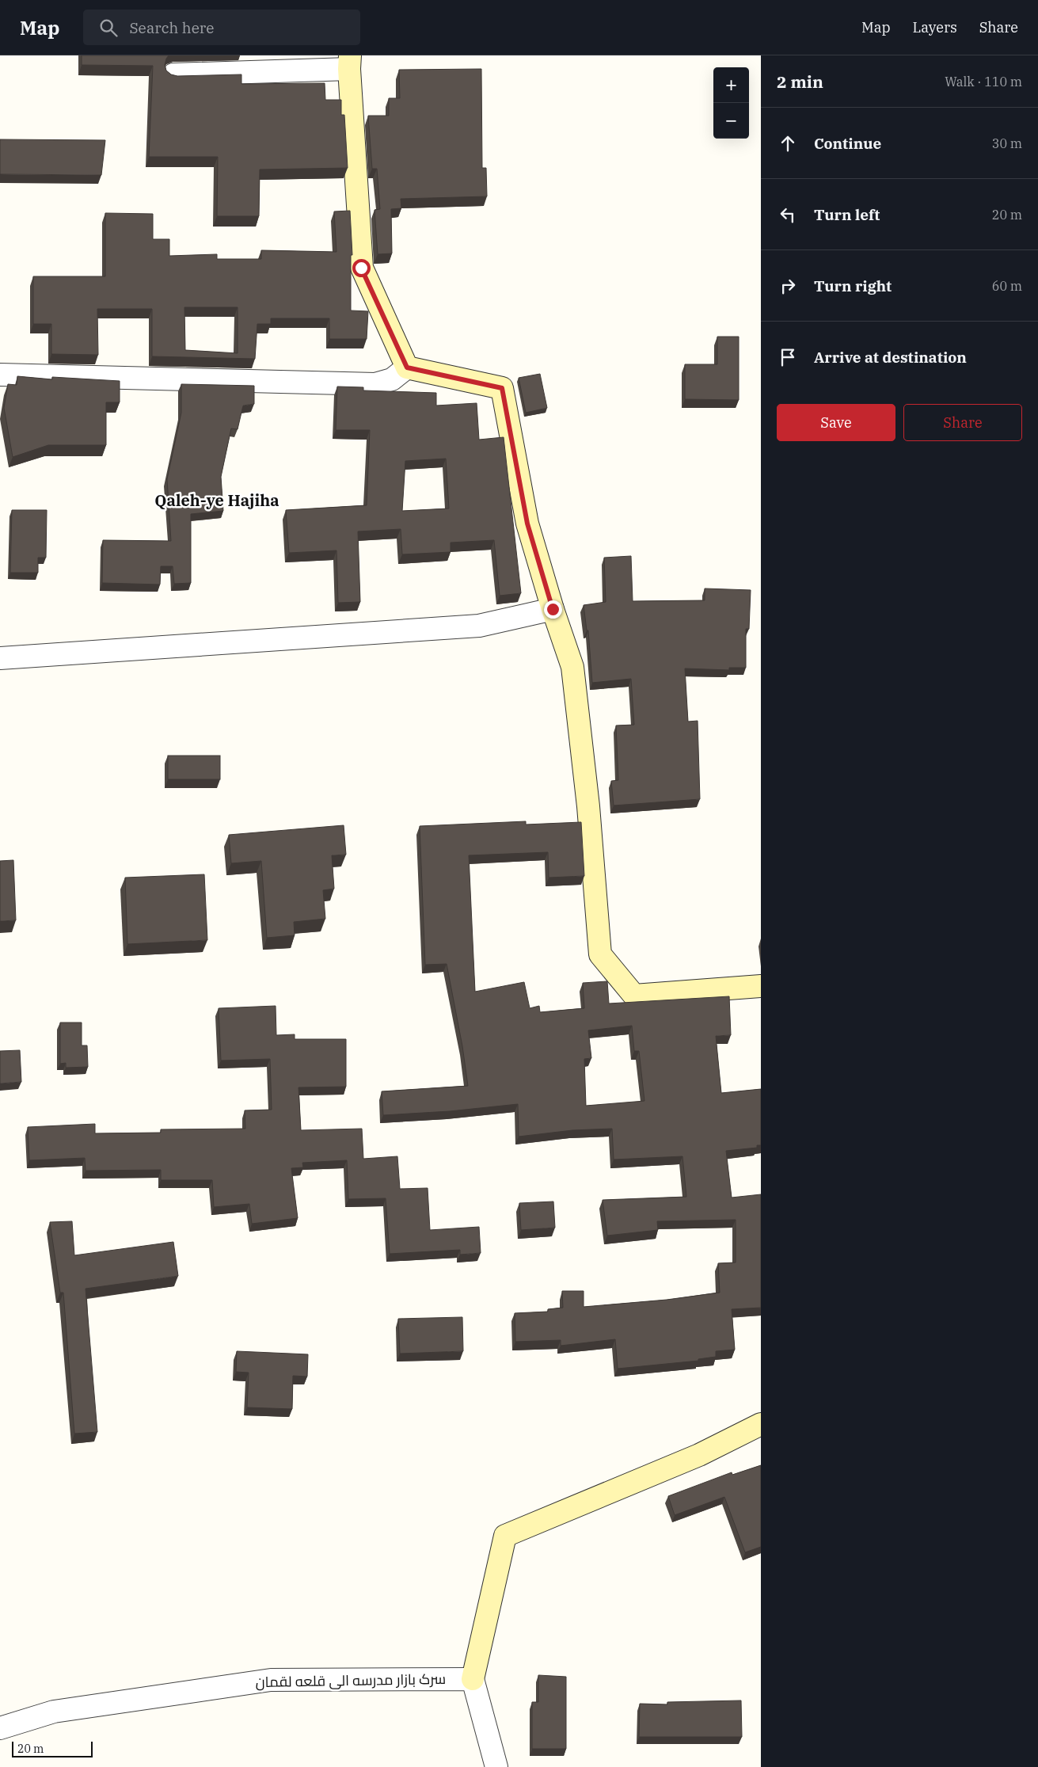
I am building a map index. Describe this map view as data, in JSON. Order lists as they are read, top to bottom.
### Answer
{
  "streets": {
    "street": ["سرک بازار مدرسه الی قلعه لقمان"]
  },
  "districts": ["Qaleh-ye Hajiha"],
  "scale_bar": "20 m",
  "page": {
    "header": "Map",
    "search": "Search here",
    "nav": ["Map", "Layers", "Share"],
    "heading": ["2 min", "Walk · 110 m"],
    "map_buttons": ["+", "−"],
    "list": [
      ["Continue", "30 m"],
      ["Turn left", "20 m"],
      ["Turn right", "60 m"],
      "Arrive at destination"
    ],
    "buttons": ["Save", "Share"],
    "scale": "20 m"
  }
}
